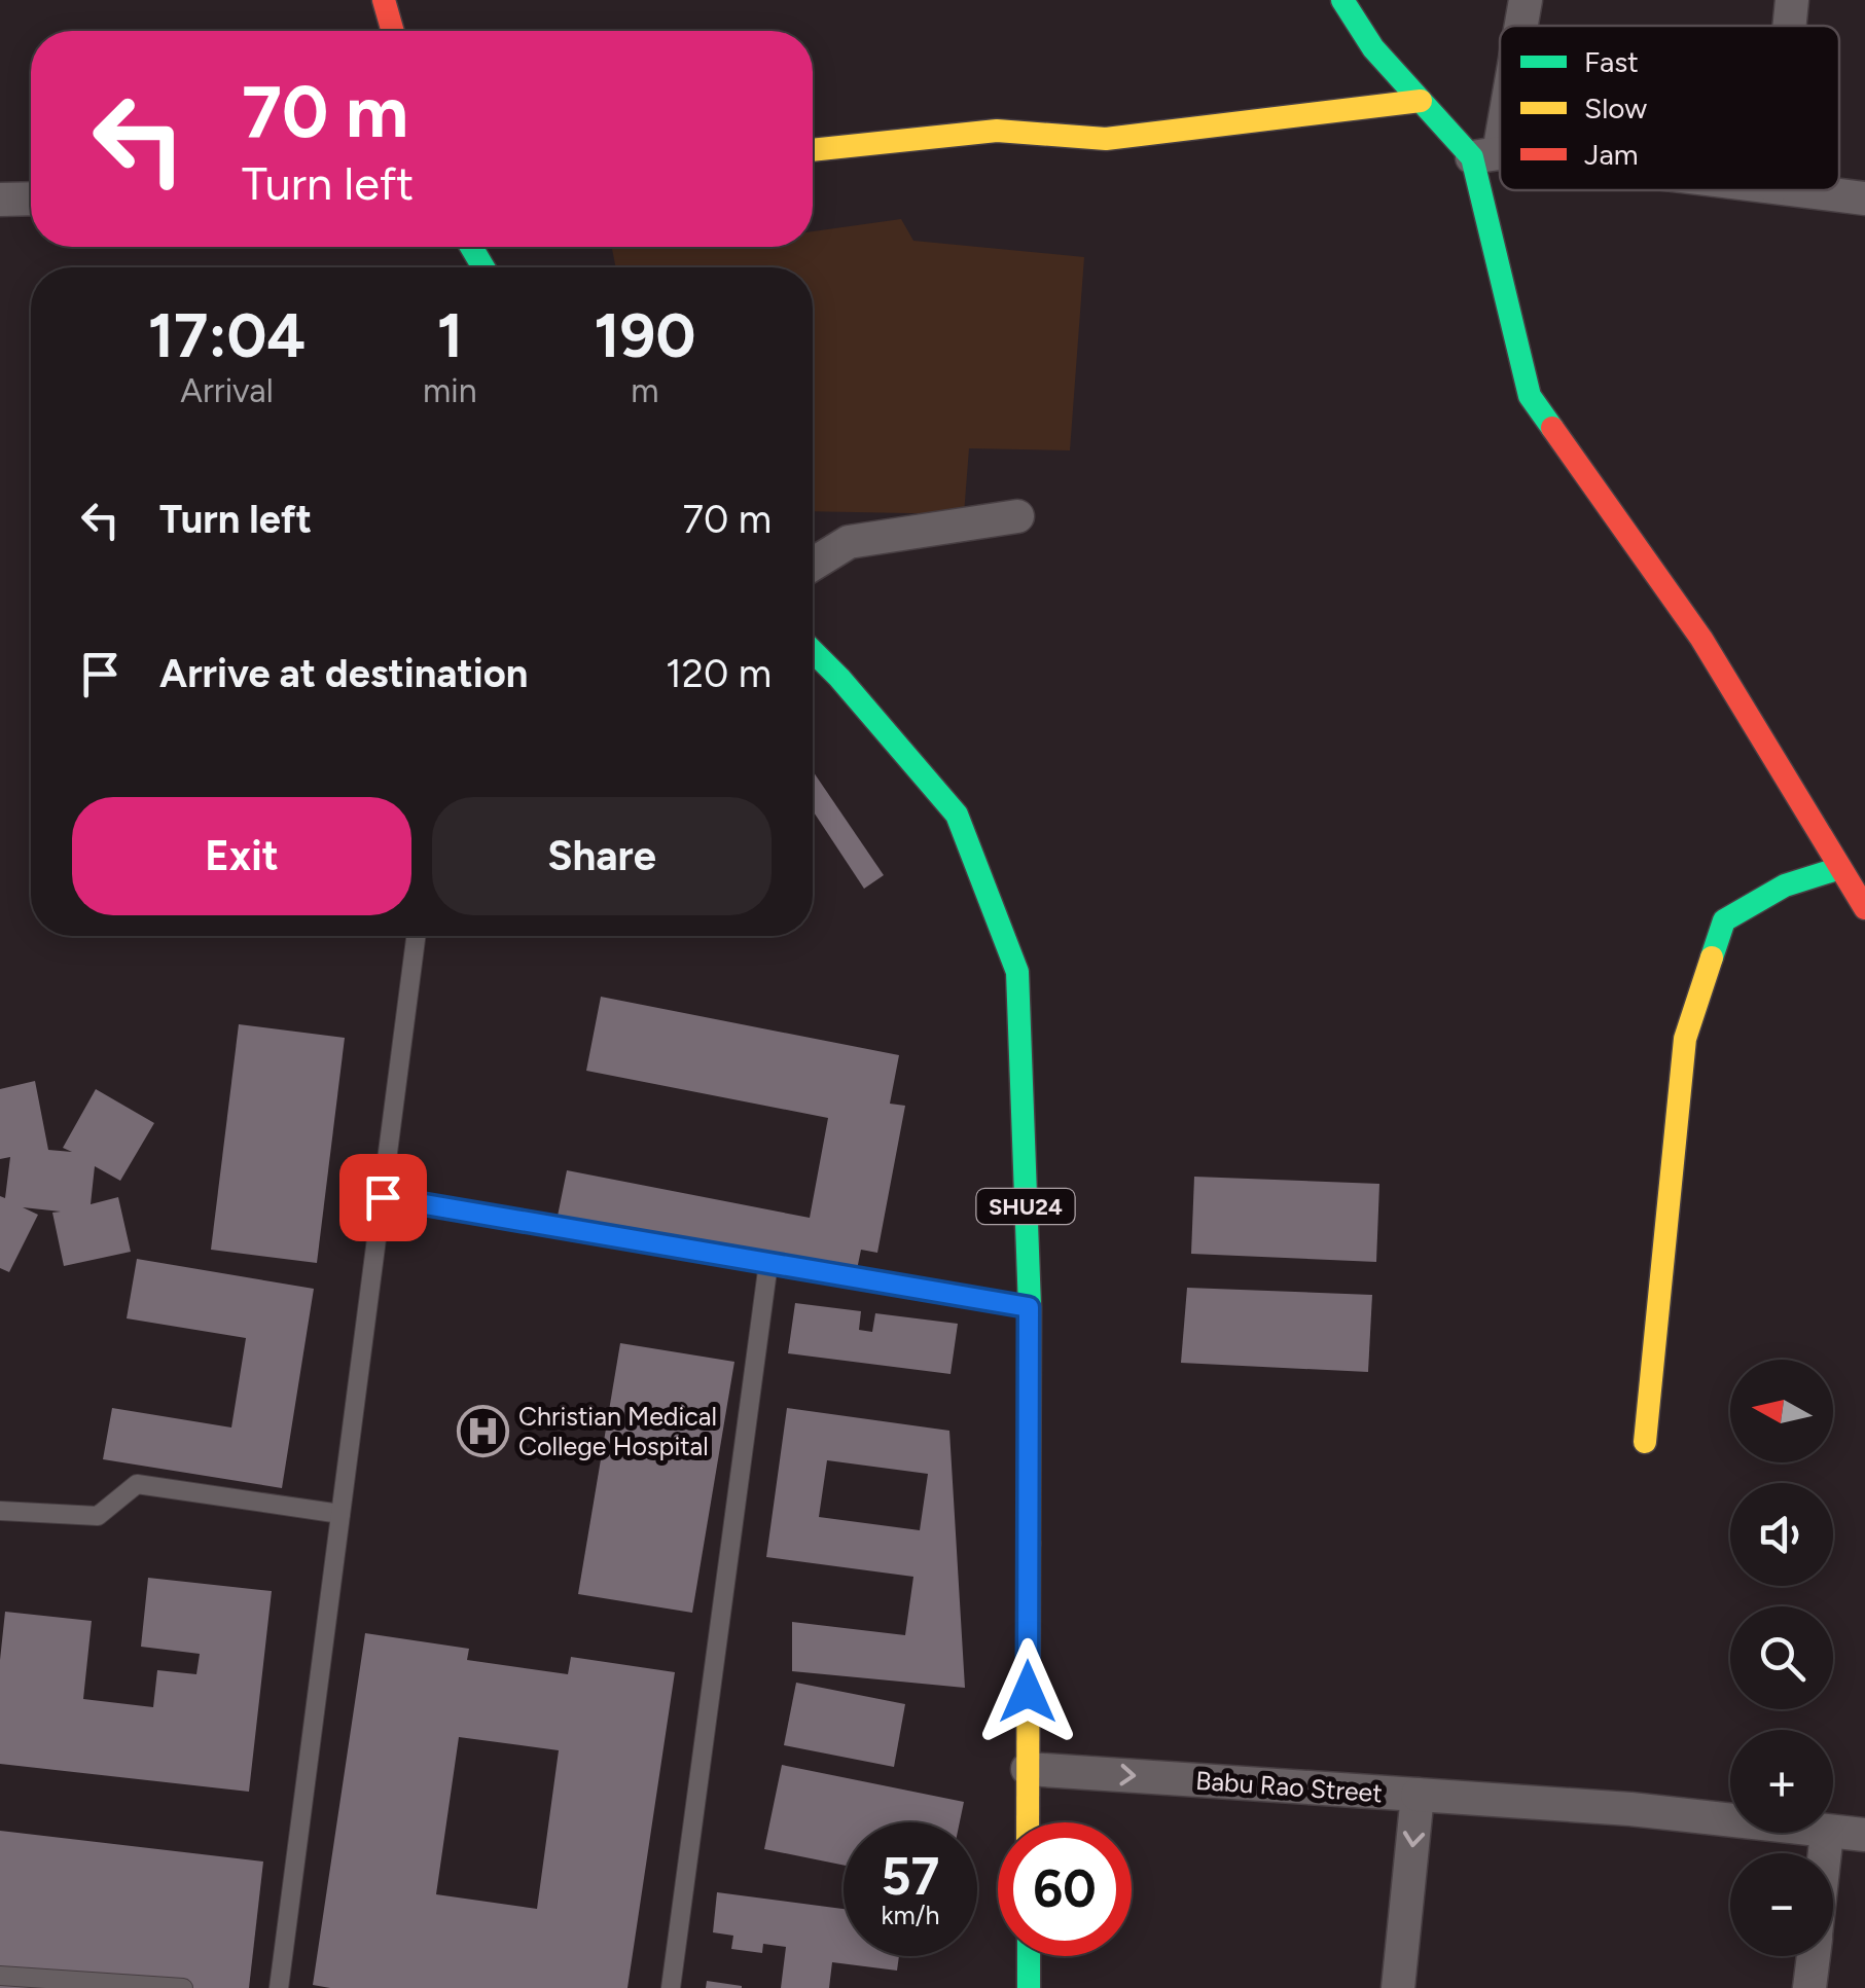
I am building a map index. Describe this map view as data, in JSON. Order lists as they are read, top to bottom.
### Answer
{
  "streets": {
    "street": ["SHU24", "Babu Rao Street"]
  },
  "crossings": [
    ["SHU24", "Babu Rao Street"]
  ],
  "places": {
    "hospital": ["Christian Medical College Hospital"]
  },
  "legend": ["Fast", "Slow", "Jam"],
  "north": "left",
  "page": {
    "turn": ["70 m", "Turn left"],
    "eta": [
      "17:04",
      "Arrival",
      "1",
      "min",
      "190",
      "m"
    ],
    "list": [
      {
        "name": "Turn left",
        "value": "70 m"
      },
      {
        "name": "Arrive at destination",
        "value": "120 m"
      }
    ],
    "buttons": ["Exit", "Share"],
    "map_buttons": ["+", "−"],
    "speed": "57 km/h",
    "limit": "60"
  }
}
